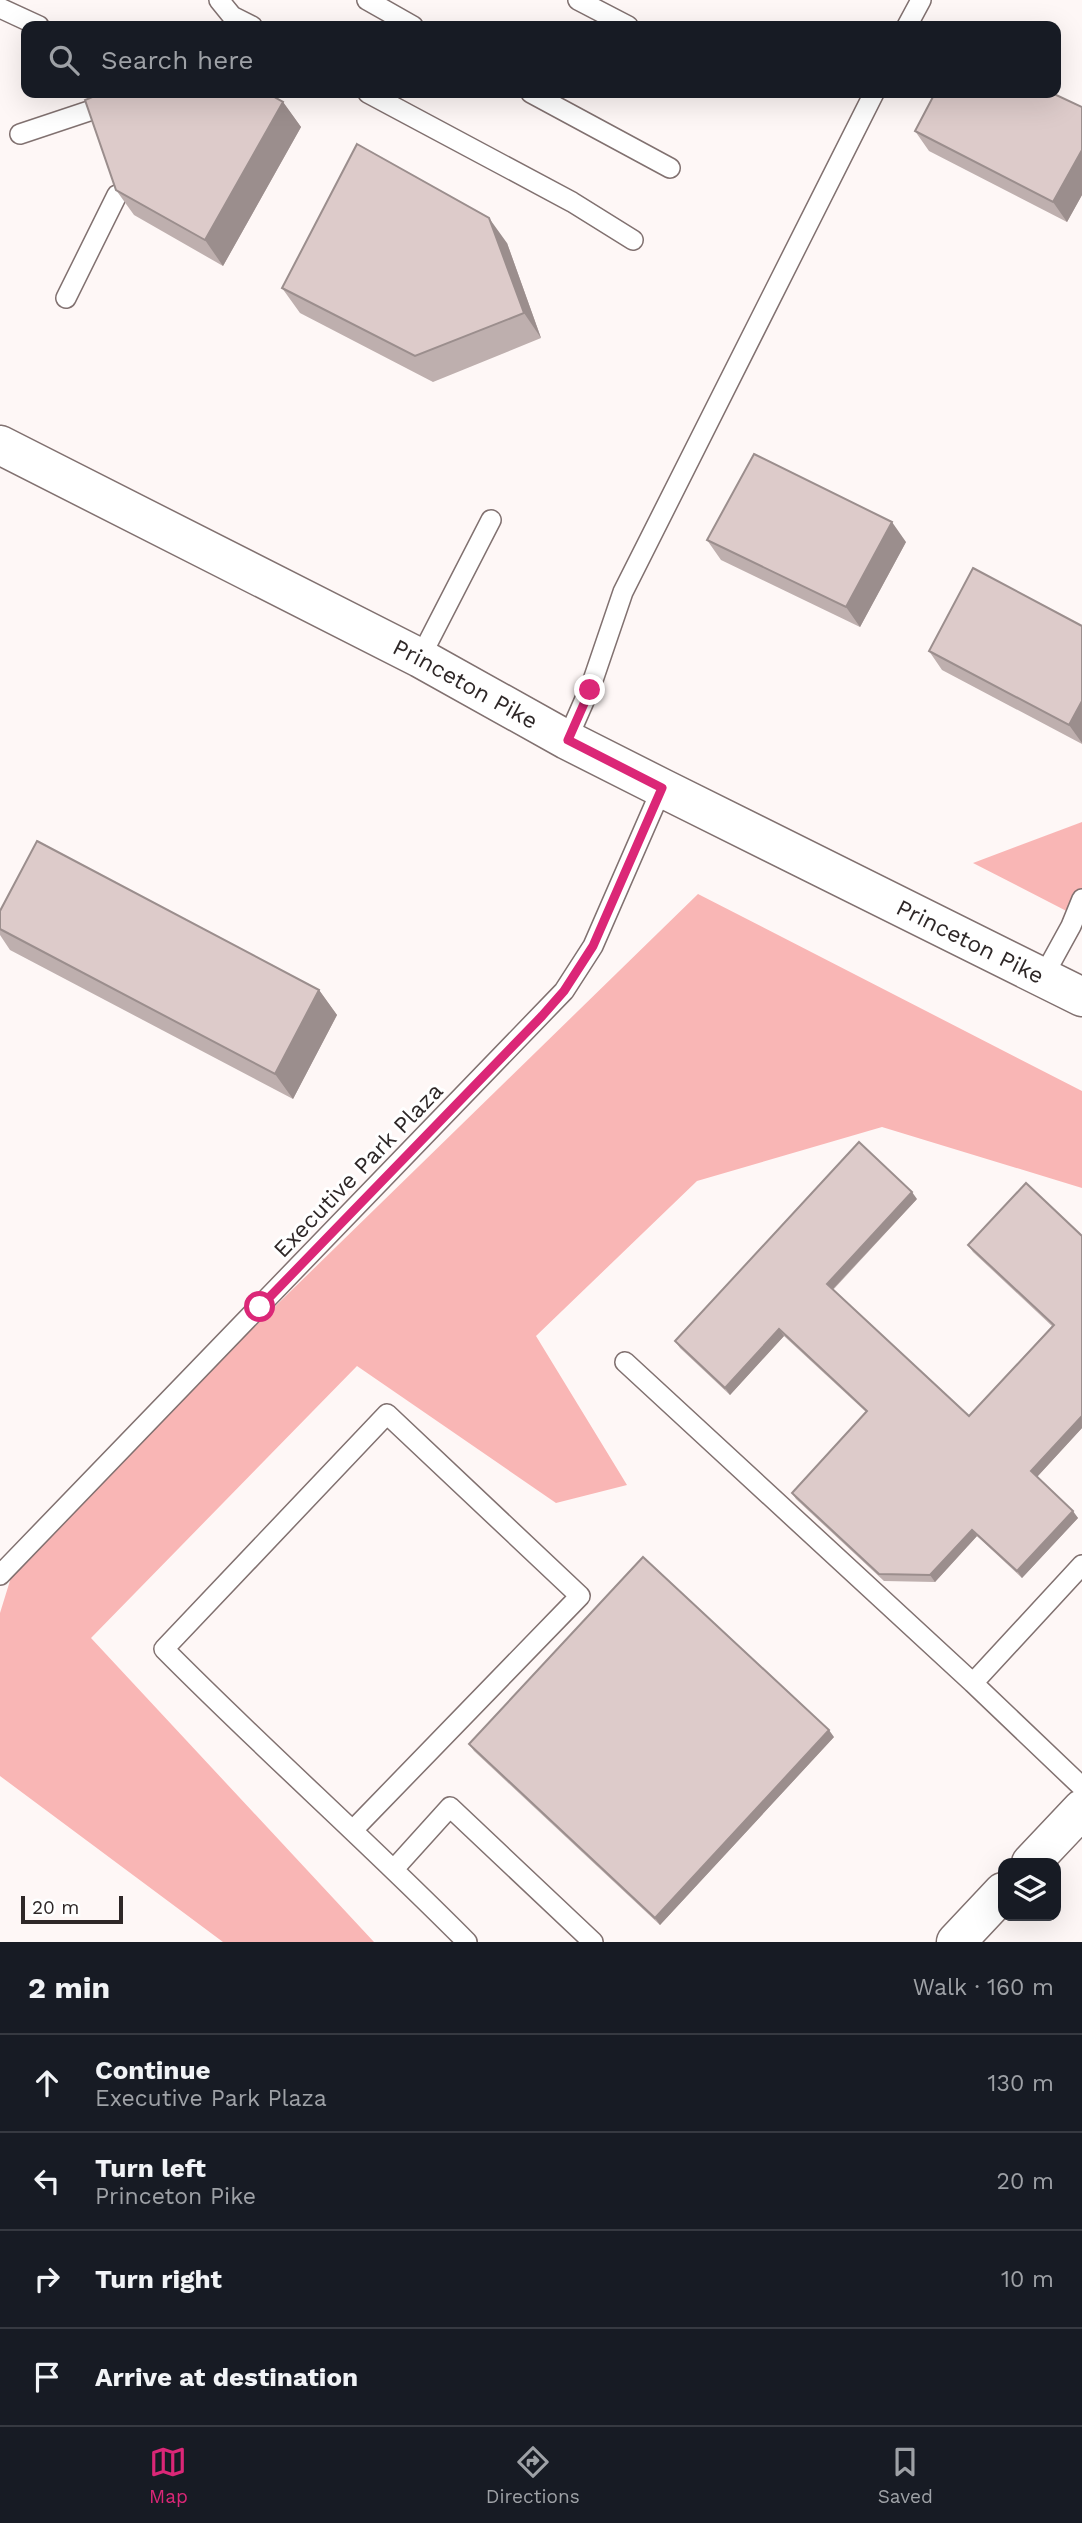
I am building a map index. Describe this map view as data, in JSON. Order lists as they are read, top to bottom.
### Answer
{
  "streets": {
    "main road": ["Princeton Pike"],
    "lane": ["Executive Park Plaza"]
  },
  "crossings": [
    ["Princeton Pike", "Executive Park Plaza"]
  ],
  "scale_bar": "20 m",
  "page": {
    "search": "Search here",
    "scale": "20 m",
    "heading": ["2 min", "Walk · 160 m"],
    "list": [
      ["Continue", "Executive Park Plaza", "130 m"],
      ["Turn left", "Princeton Pike", "20 m"],
      ["Turn right", "10 m"],
      "Arrive at destination"
    ],
    "nav": ["Map", "Directions", "Saved"]
  }
}
